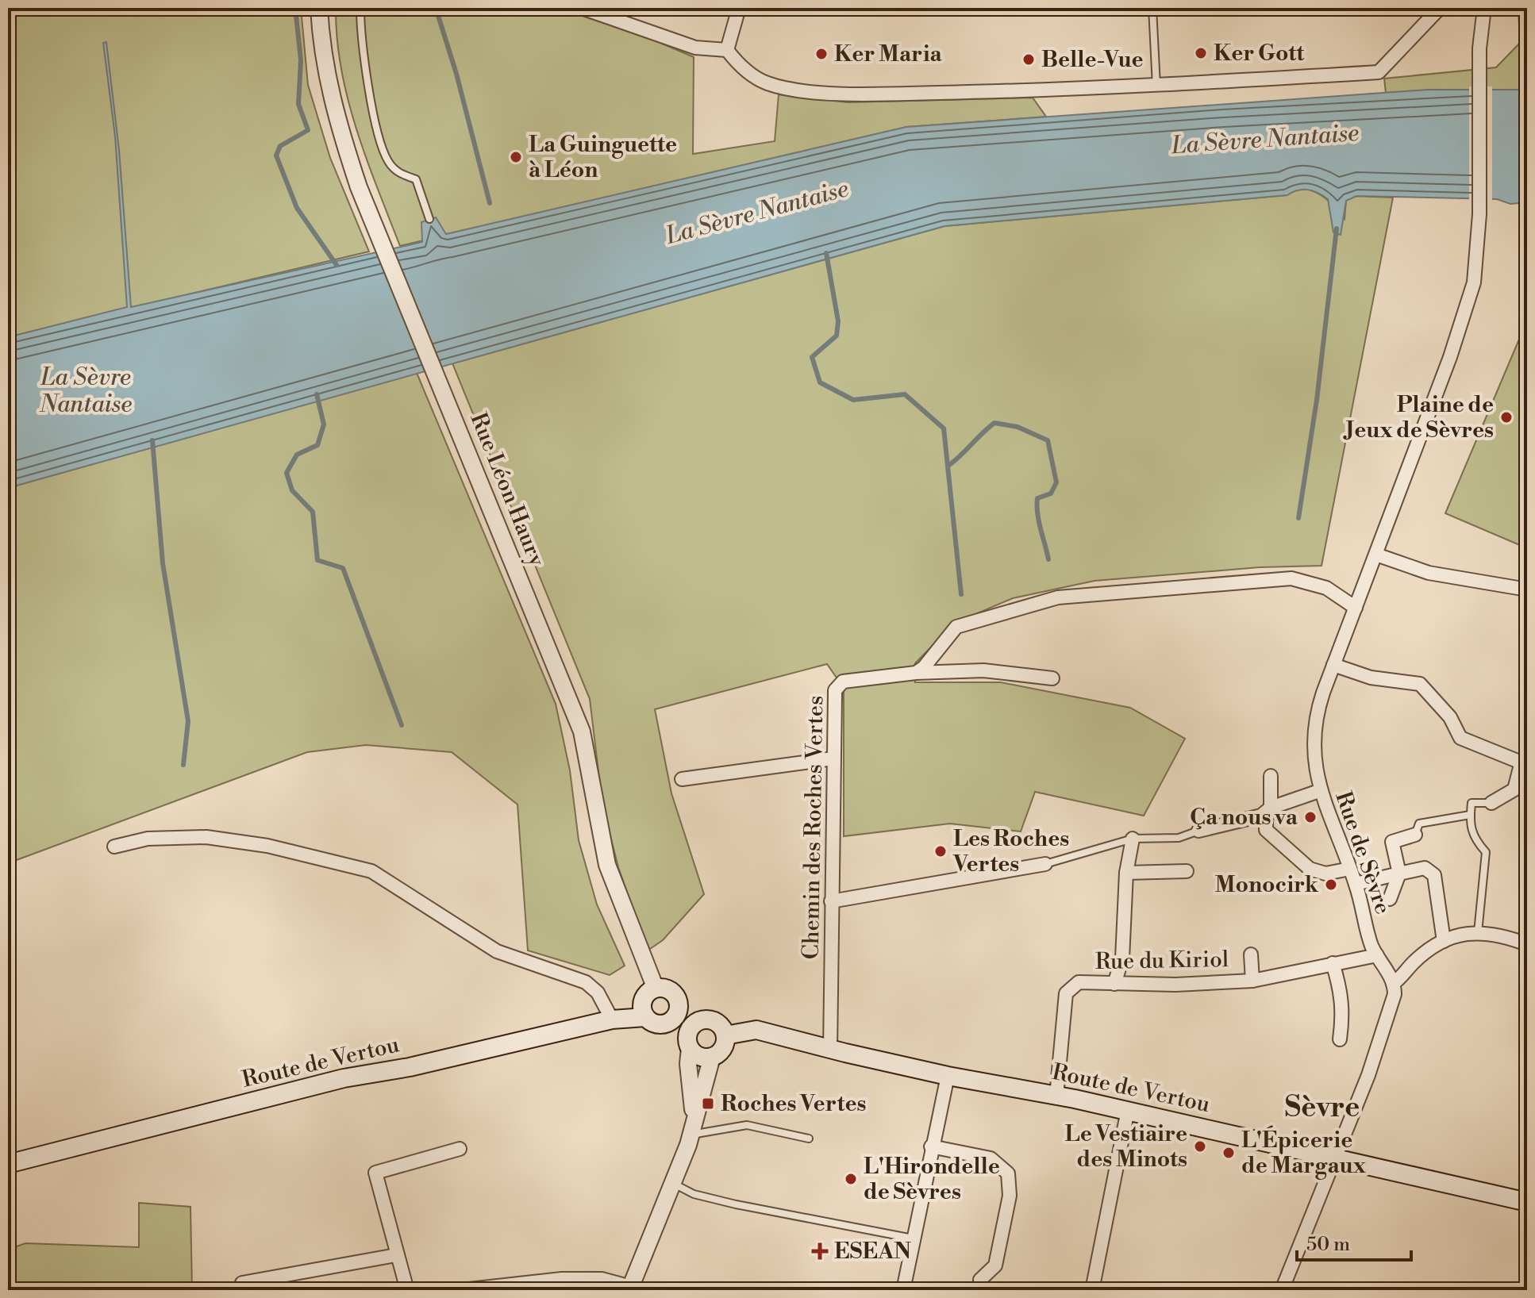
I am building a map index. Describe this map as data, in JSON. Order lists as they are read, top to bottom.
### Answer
{
  "streets": {
    "main road": ["Route de Vertou"],
    "street": [
      "Rue Léon Haury",
      "Chemin des Roches Vertes",
      "Rue de Sèvre",
      "Rue du Kiriol"
    ]
  },
  "crossings": [
    ["Rue Léon Haury", "Route de Vertou"],
    ["Chemin des Roches Vertes", "Route de Vertou"],
    ["Rue de Sèvre", "Rue du Kiriol"],
    ["Rue du Kiriol", "Route de Vertou"]
  ],
  "districts": ["Sèvre"],
  "water": ["La Sèvre Nantaise"],
  "places": {
    "other": [
      "Ker Gott",
      "Ker Maria",
      "Belle-Vue",
      "La Guinguette à Léon",
      "Plaine de Jeux de Sèvres",
      "Ça nous va",
      "Les Roches Vertes",
      "Monocirk",
      "Le Vestiaire des Minots",
      "L'Épicerie de Margaux",
      "L'Hirondelle de Sèvres"
    ],
    "transit": ["Roches Vertes"],
    "health": ["ESEAN"]
  },
  "scale_bar": "50 m"
}
